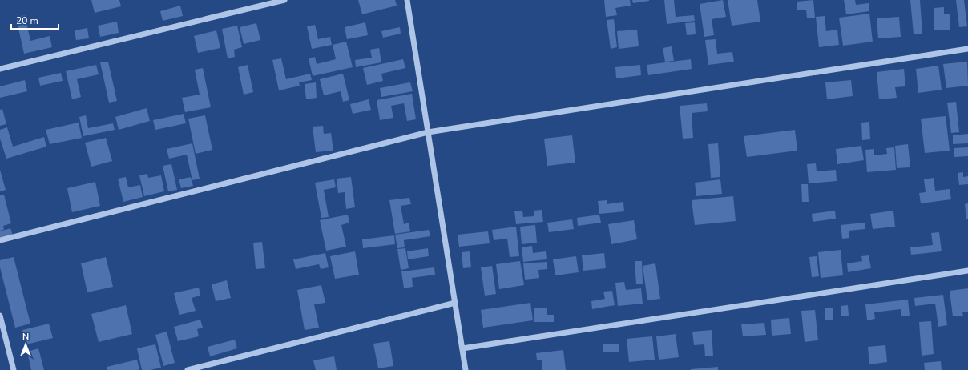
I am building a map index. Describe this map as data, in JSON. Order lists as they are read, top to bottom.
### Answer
{
  "scale_bar": "20 m",
  "north": "top"
}
